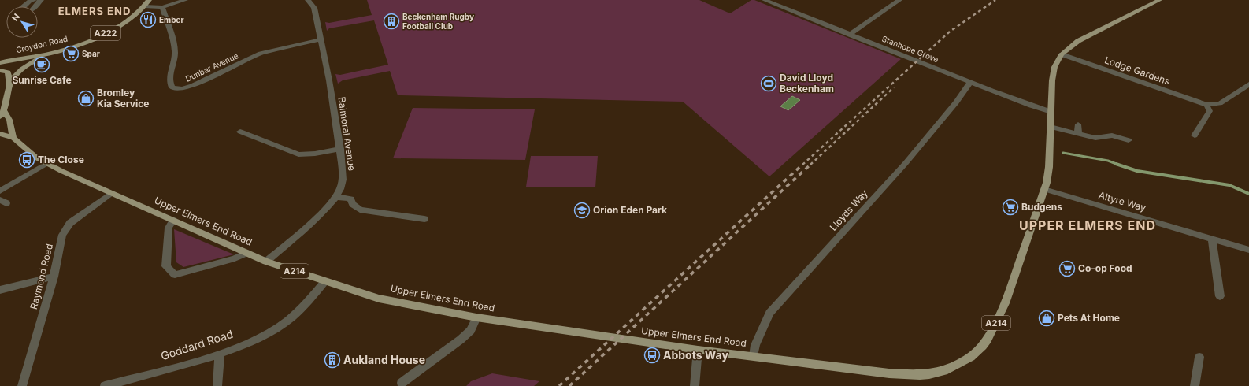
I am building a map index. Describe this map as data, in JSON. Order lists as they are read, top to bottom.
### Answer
{
  "streets": {
    "main road": [
      "A222",
      "Croydon Road",
      "Upper Elmers End Road",
      "A214"
    ],
    "street": [
      "Stanhope Grove",
      "Dunbar Avenue",
      "Lodge Gardens",
      "Balmoral Avenue",
      "Altyre Way",
      "Lloyds Way",
      "Raymond Road",
      "Goddard Road"
    ]
  },
  "crossings": [
    ["Stanhope Grove", "Lloyds Way"],
    ["Stanhope Grove", "Upper Elmers End Road"],
    ["Dunbar Avenue", "Balmoral Avenue"],
    ["Lodge Gardens", "Upper Elmers End Road"],
    ["Balmoral Avenue", "Upper Elmers End Road"],
    ["Altyre Way", "Upper Elmers End Road"],
    ["Lloyds Way", "Upper Elmers End Road"],
    ["Upper Elmers End Road", "Raymond Road"],
    ["Upper Elmers End Road", "Goddard Road"]
  ],
  "districts": ["ELMERS END", "UPPER ELMERS END"],
  "places": {
    "restaurant": ["Ember"],
    "building": ["Beckenham Rugby Football Club", "Aukland House"],
    "supermarket": ["Spar", "Budgens", "Co-op Food"],
    "cafe": ["Sunrise Cafe"],
    "sports": ["David Lloyd Beckenham"],
    "shop": ["Bromley Kia Service", "Pets At Home"],
    "bus stop": ["The Close", "Abbots Way"],
    "school or university": ["Orion Eden Park"]
  },
  "north": "top left"
}
